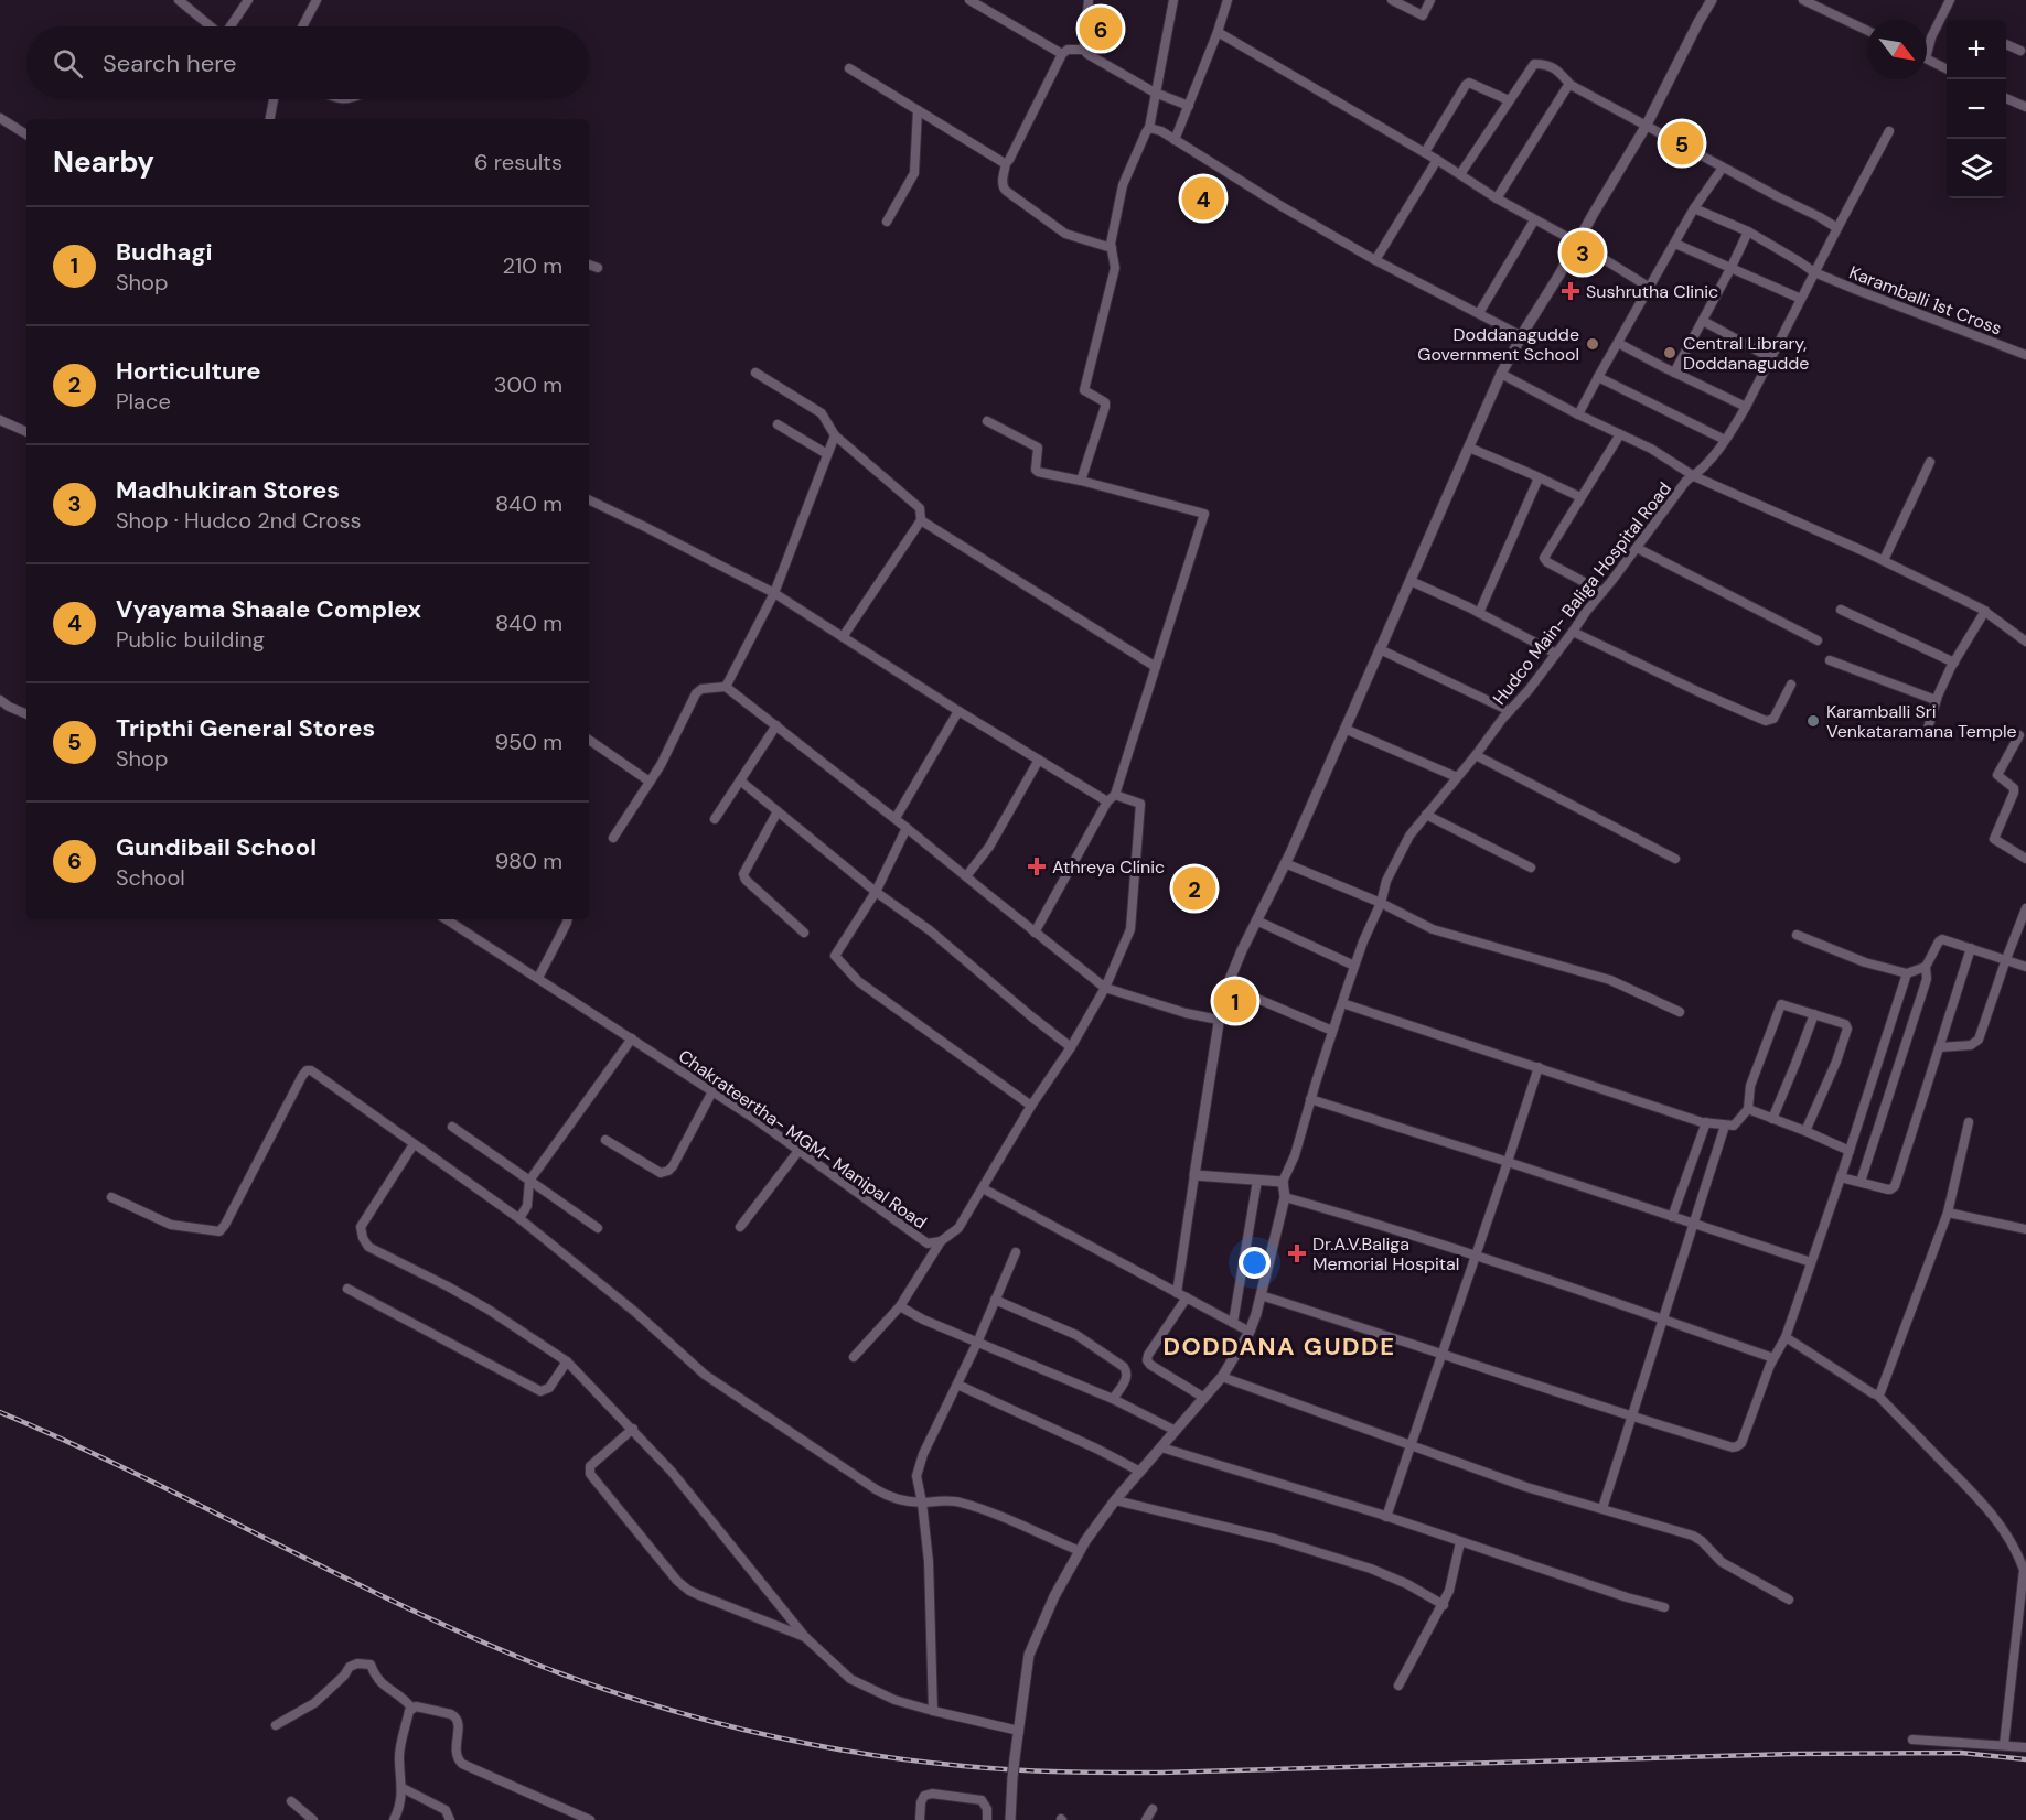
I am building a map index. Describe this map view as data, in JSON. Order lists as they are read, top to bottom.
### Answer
{
  "streets": {
    "street": ["Karamballi 1st Cross", "Hudco Main- Baliga Hospital Road", "Chakrateertha- MGM- Manipal Road"]
  },
  "crossings": [
    ["Karamballi 1st Cross", "Hudco Main- Baliga Hospital Road"]
  ],
  "districts": ["DODDANA GUDDE"],
  "places": {
    "health": ["Sushrutha Clinic", "Athreya Clinic", "Dr.A.V.Baliga Memorial Hospital"],
    "other": ["Doddanagudde Government School", "Central Library, Doddanagudde", "Karamballi Sri Venkataramana Temple"]
  },
  "north": "bottom right",
  "page": {
    "pins": [
      "6",
      "5",
      "4",
      "3",
      "2",
      "1"
    ],
    "map_buttons": ["+", "−"],
    "search": "Search here",
    "heading": ["Nearby", "6 results"],
    "list": [
      {
        "mark": "1",
        "name": "Budhagi",
        "note": "Shop",
        "value": "210 m"
      },
      {
        "mark": "2",
        "name": "Horticulture",
        "note": "Place",
        "value": "300 m"
      },
      {
        "mark": "3",
        "name": "Madhukiran Stores",
        "note": "Shop · Hudco 2nd Cross",
        "value": "840 m"
      },
      {
        "mark": "4",
        "name": "Vyayama Shaale Complex",
        "note": "Public building",
        "value": "840 m"
      },
      {
        "mark": "5",
        "name": "Tripthi General Stores",
        "note": "Shop",
        "value": "950 m"
      },
      {
        "mark": "6",
        "name": "Gundibail School",
        "note": "School",
        "value": "980 m"
      }
    ]
  }
}
